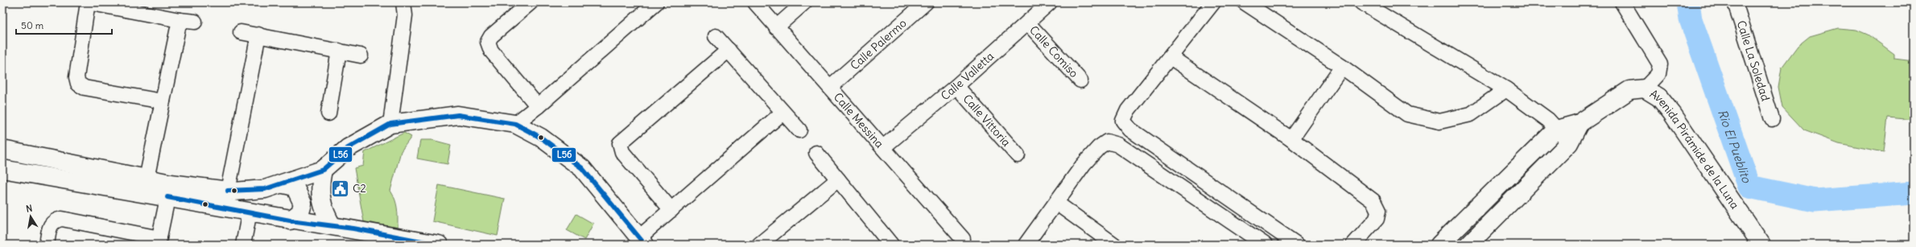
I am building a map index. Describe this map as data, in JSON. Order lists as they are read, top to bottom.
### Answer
{
  "streets": {
    "street": [
      "Calle Palermo",
      "Calle Comiso",
      "Calle La Soledad",
      "Calle Valletta",
      "Calle Messina",
      "Calle Vittoria",
      "Avenida Pirámide de la Luna"
    ]
  },
  "crossings": [
    ["Calle Palermo", "Calle Messina"],
    ["Calle Comiso", "Calle Valletta"],
    ["Calle Valletta", "Calle Messina"],
    ["Calle Valletta", "Calle Vittoria"]
  ],
  "water": ["Rio El Pueblito"],
  "places": {
    "public building": ["C2"]
  },
  "lines": ["transit line L56"],
  "scale_bar": "50 m",
  "north": "top"
}
